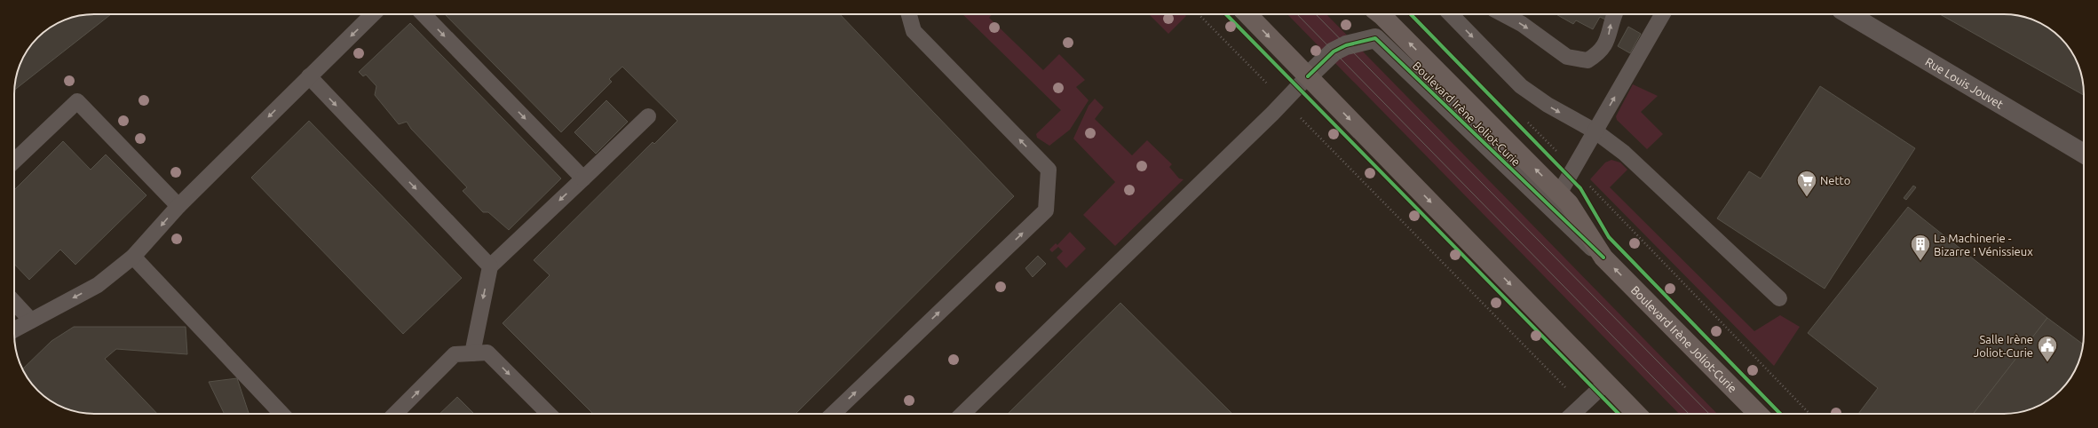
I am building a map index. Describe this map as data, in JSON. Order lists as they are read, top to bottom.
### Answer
{
  "streets": {
    "main road": ["Boulevard Irène Joliot-Curie"],
    "street": ["Rue Louis Jouvet"]
  },
  "one_way": ["Boulevard Irène Joliot-Curie"],
  "places": {
    "supermarket": ["Netto"],
    "building": ["La Machinerie - Bizarre ! Vénissieux"],
    "public building": ["Salle Irène Joliot-Curie"]
  }
}
